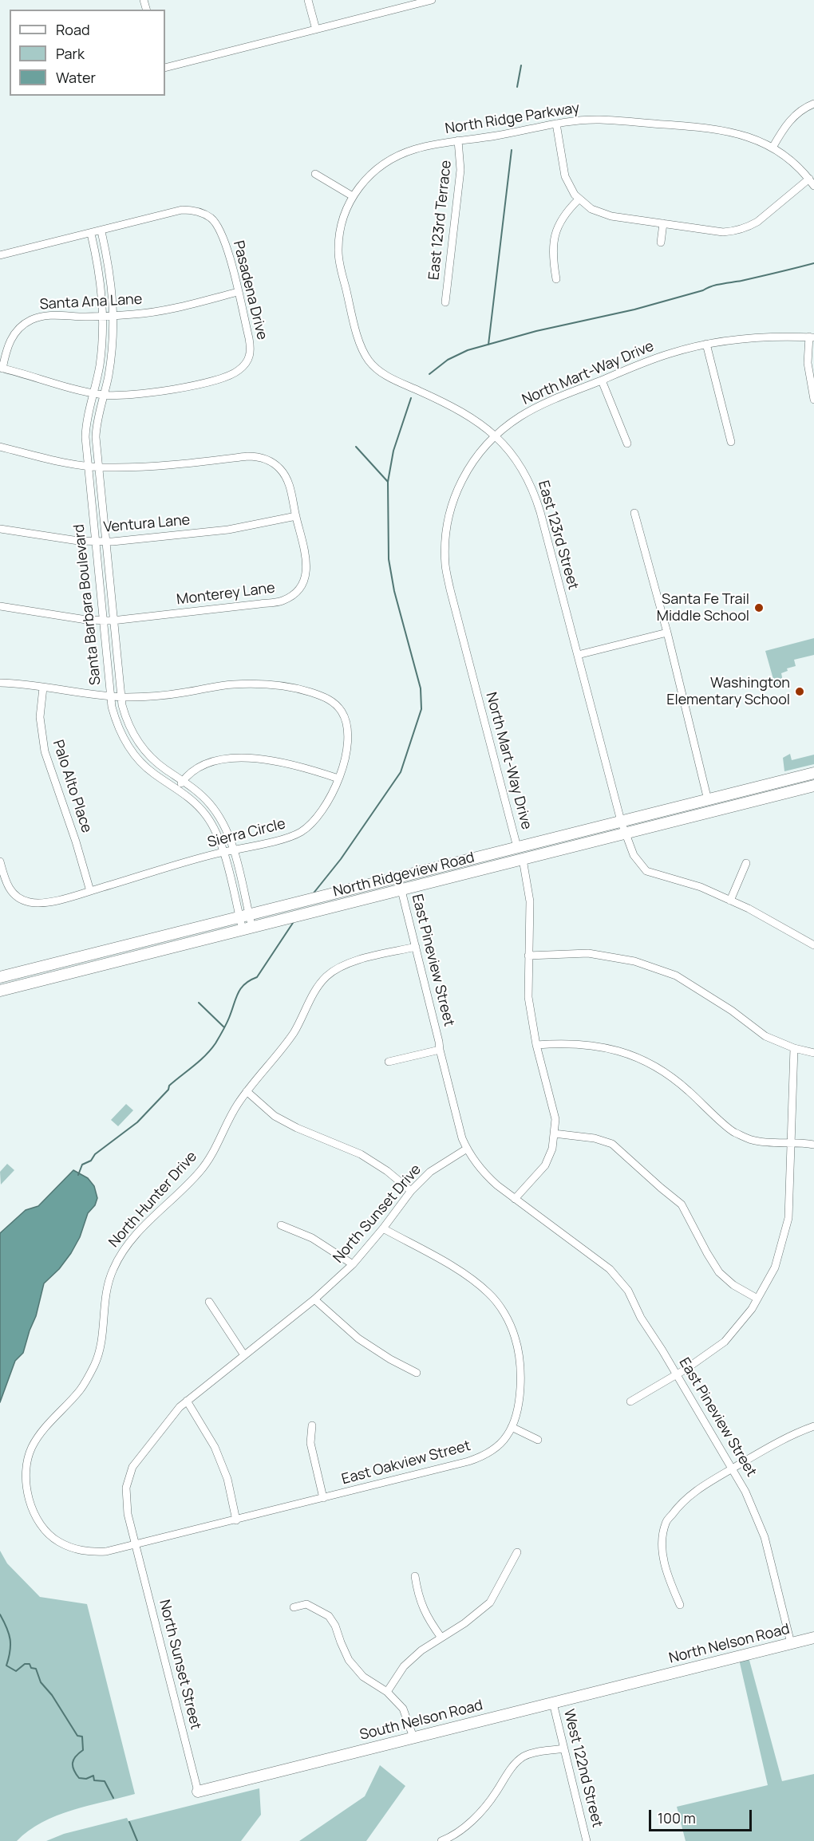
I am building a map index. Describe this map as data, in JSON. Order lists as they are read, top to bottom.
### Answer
{
  "streets": {
    "main road": ["North Ridgeview Road", "North Nelson Road", "South Nelson Road"],
    "street": [
      "North Ridge Parkway",
      "East 123rd Terrace",
      "Pasadena Drive",
      "Santa Ana Lane",
      "North Mart-Way Drive",
      "Ventura Lane",
      "East 123rd Street",
      "Monterey Lane",
      "Santa Barbara Boulevard",
      "Palo Alto Place",
      "Sierra Circle",
      "East Pineview Street",
      "North Hunter Drive",
      "North Sunset Drive",
      "East Oakview Street",
      "North Sunset Street",
      "West 122nd Street"
    ]
  },
  "crossings": [
    ["North Ridge Parkway", "East 123rd Terrace"],
    ["North Ridge Parkway", "East 123rd Street"],
    ["Pasadena Drive", "Santa Ana Lane"],
    ["Pasadena Drive", "Santa Barbara Boulevard"],
    ["Santa Ana Lane", "Santa Barbara Boulevard"],
    ["North Mart-Way Drive", "East 123rd Street"],
    ["North Mart-Way Drive", "North Ridgeview Road"],
    ["Ventura Lane", "Monterey Lane"],
    ["Ventura Lane", "Santa Barbara Boulevard"],
    ["East 123rd Street", "North Ridgeview Road"],
    ["Monterey Lane", "Santa Barbara Boulevard"],
    ["Santa Barbara Boulevard", "Sierra Circle"],
    ["Santa Barbara Boulevard", "North Ridgeview Road"],
    ["Palo Alto Place", "Sierra Circle"],
    ["North Ridgeview Road", "East Pineview Street"],
    ["East Pineview Street", "North Hunter Drive"],
    ["East Pineview Street", "North Sunset Drive"],
    ["East Pineview Street", "North Nelson Road"],
    ["North Hunter Drive", "North Sunset Drive"],
    ["North Hunter Drive", "East Oakview Street"],
    ["North Hunter Drive", "North Sunset Street"],
    ["North Sunset Drive", "East Oakview Street"],
    ["North Sunset Drive", "North Sunset Street"],
    ["East Oakview Street", "North Sunset Street"],
    ["North Nelson Road", "South Nelson Road"],
    ["North Sunset Street", "South Nelson Road"],
    ["South Nelson Road", "West 122nd Street"]
  ],
  "places": ["Santa Fe Trail Middle School", "Washington Elementary School"],
  "legend": ["Road", "Park", "Water"],
  "scale_bar": "100 m"
}
